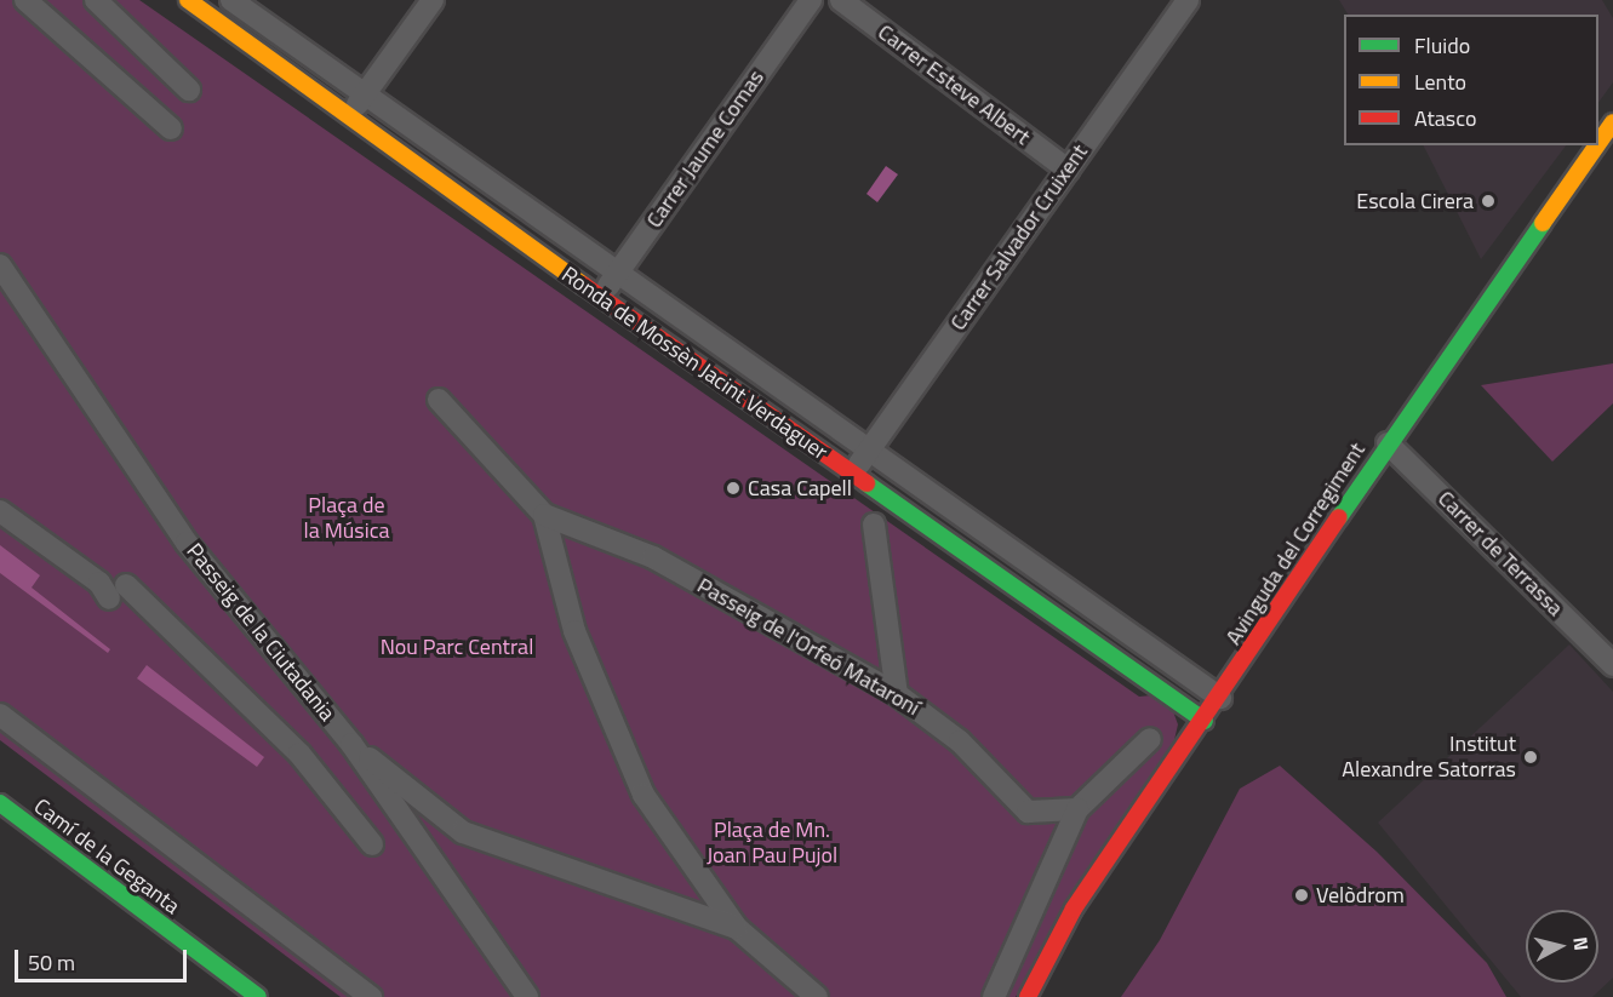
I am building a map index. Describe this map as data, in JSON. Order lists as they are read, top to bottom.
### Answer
{
  "streets": {
    "street": [
      "Carrer Esteve Albert",
      "Carrer Jaume Comas",
      "Carrer Salvador Cruixent",
      "Ronda de Mossèn Jacint Verdaguer",
      "Avinguda del Corregiment",
      "Carrer de Terrassa",
      "Passeig de la Ciutadania",
      "Passeig de l'Orfeó Mataroní",
      "Camí de la Geganta"
    ]
  },
  "crossings": [
    ["Carrer Esteve Albert", "Carrer Salvador Cruixent"],
    ["Carrer Jaume Comas", "Ronda de Mossèn Jacint Verdaguer"],
    ["Carrer Salvador Cruixent", "Ronda de Mossèn Jacint Verdaguer"],
    ["Ronda de Mossèn Jacint Verdaguer", "Avinguda del Corregiment"],
    ["Avinguda del Corregiment", "Carrer de Terrassa"]
  ],
  "parks": ["Plaça de la Música", "Nou Parc Central", "Plaça de Mn. Joan Pau Pujol"],
  "places": [
    "Escola Cirera",
    "Casa Capell",
    "Institut Alexandre Satorras",
    "Velòdrom"
  ],
  "legend": ["Fluido", "Lento", "Atasco"],
  "scale_bar": "50 m",
  "north": "right"
}
